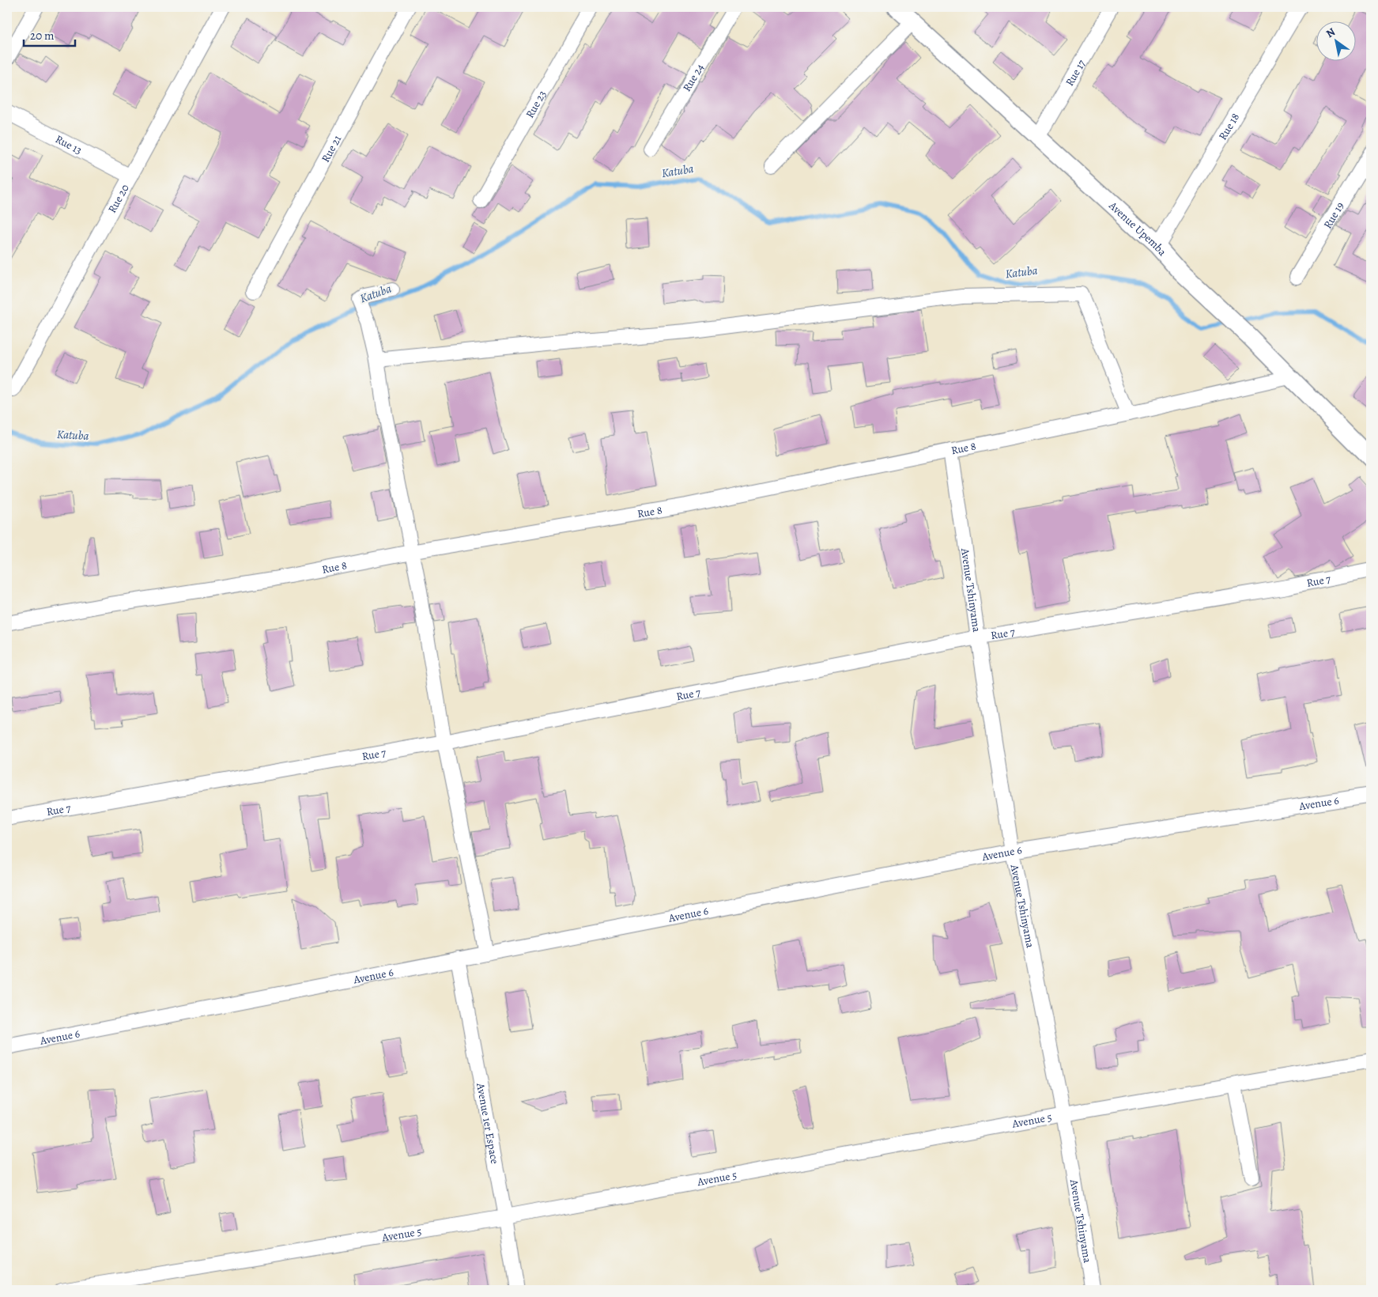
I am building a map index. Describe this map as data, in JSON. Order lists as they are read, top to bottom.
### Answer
{
  "streets": {
    "street": [
      "Rue 17",
      "Rue 24",
      "Rue 23",
      "Rue 18",
      "Rue 13",
      "Rue 21",
      "Rue 20",
      "Rue 19",
      "Avenue Upemba",
      "Rue 8",
      "Rue 7",
      "Avenue Tshinyama",
      "Avenue 6",
      "Avenue 5",
      "Avenue 1er Espace"
    ]
  },
  "crossings": [
    ["Rue 17", "Avenue Upemba"],
    ["Rue 18", "Avenue Upemba"],
    ["Rue 13", "Rue 20"],
    ["Avenue Upemba", "Rue 8"],
    ["Rue 8", "Avenue Tshinyama"],
    ["Rue 7", "Avenue Tshinyama"],
    ["Avenue Tshinyama", "Avenue 6"],
    ["Avenue Tshinyama", "Avenue 5"],
    ["Avenue 6", "Avenue 1er Espace"],
    ["Avenue 5", "Avenue 1er Espace"]
  ],
  "water": ["Katuba"],
  "scale_bar": "20 m",
  "north": "top left"
}
